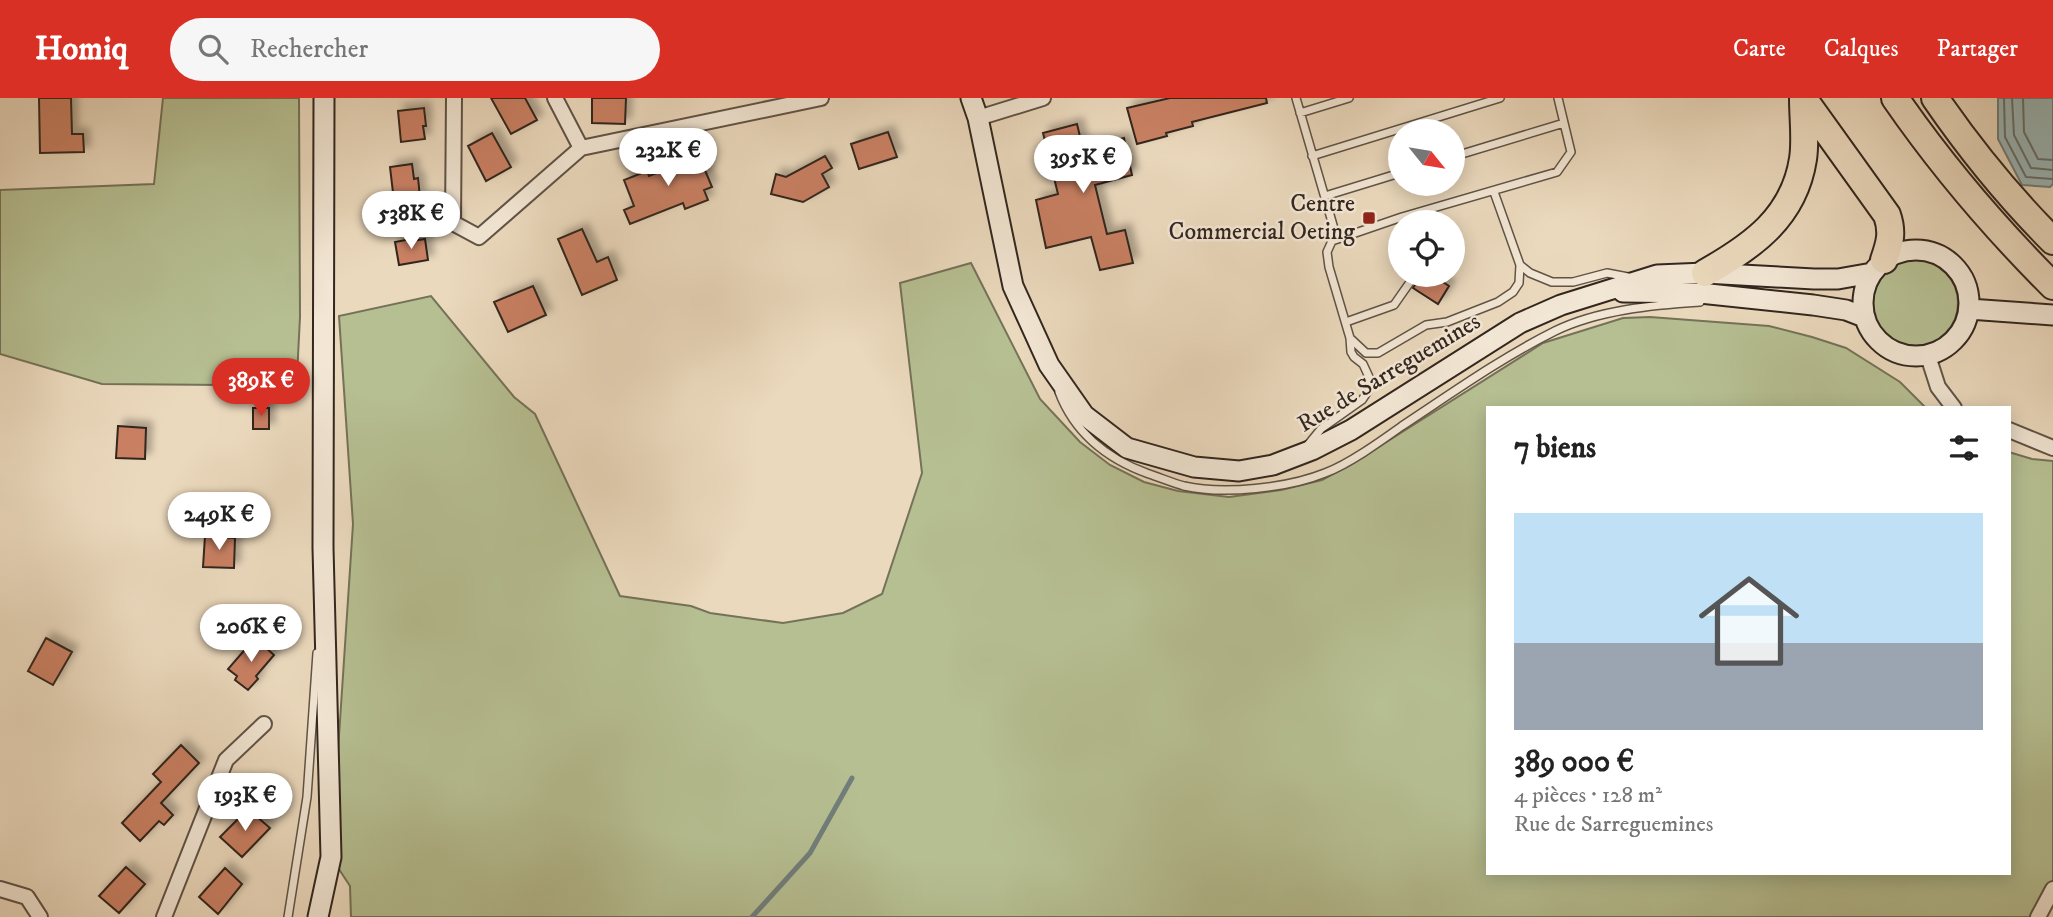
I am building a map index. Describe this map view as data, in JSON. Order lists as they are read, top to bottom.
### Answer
{
  "streets": {
    "main road": ["Rue de Sarreguemines"]
  },
  "places": {
    "transit": ["Centre Commercial Oeting"]
  },
  "north": "bottom right",
  "page": {
    "header": "Homiq",
    "search": "Rechercher",
    "nav": ["Carte", "Calques", "Partager"],
    "price": [
      "232K €",
      "395K €",
      "538K €",
      "389K €",
      "249K €",
      "206K €",
      "193K €"
    ],
    "heading": "7 biens",
    "list": [
      {
        "name": "389 000 €",
        "note": "4 pièces · 128 m² · Rue de Sarreguemines"
      }
    ]
  }
}
